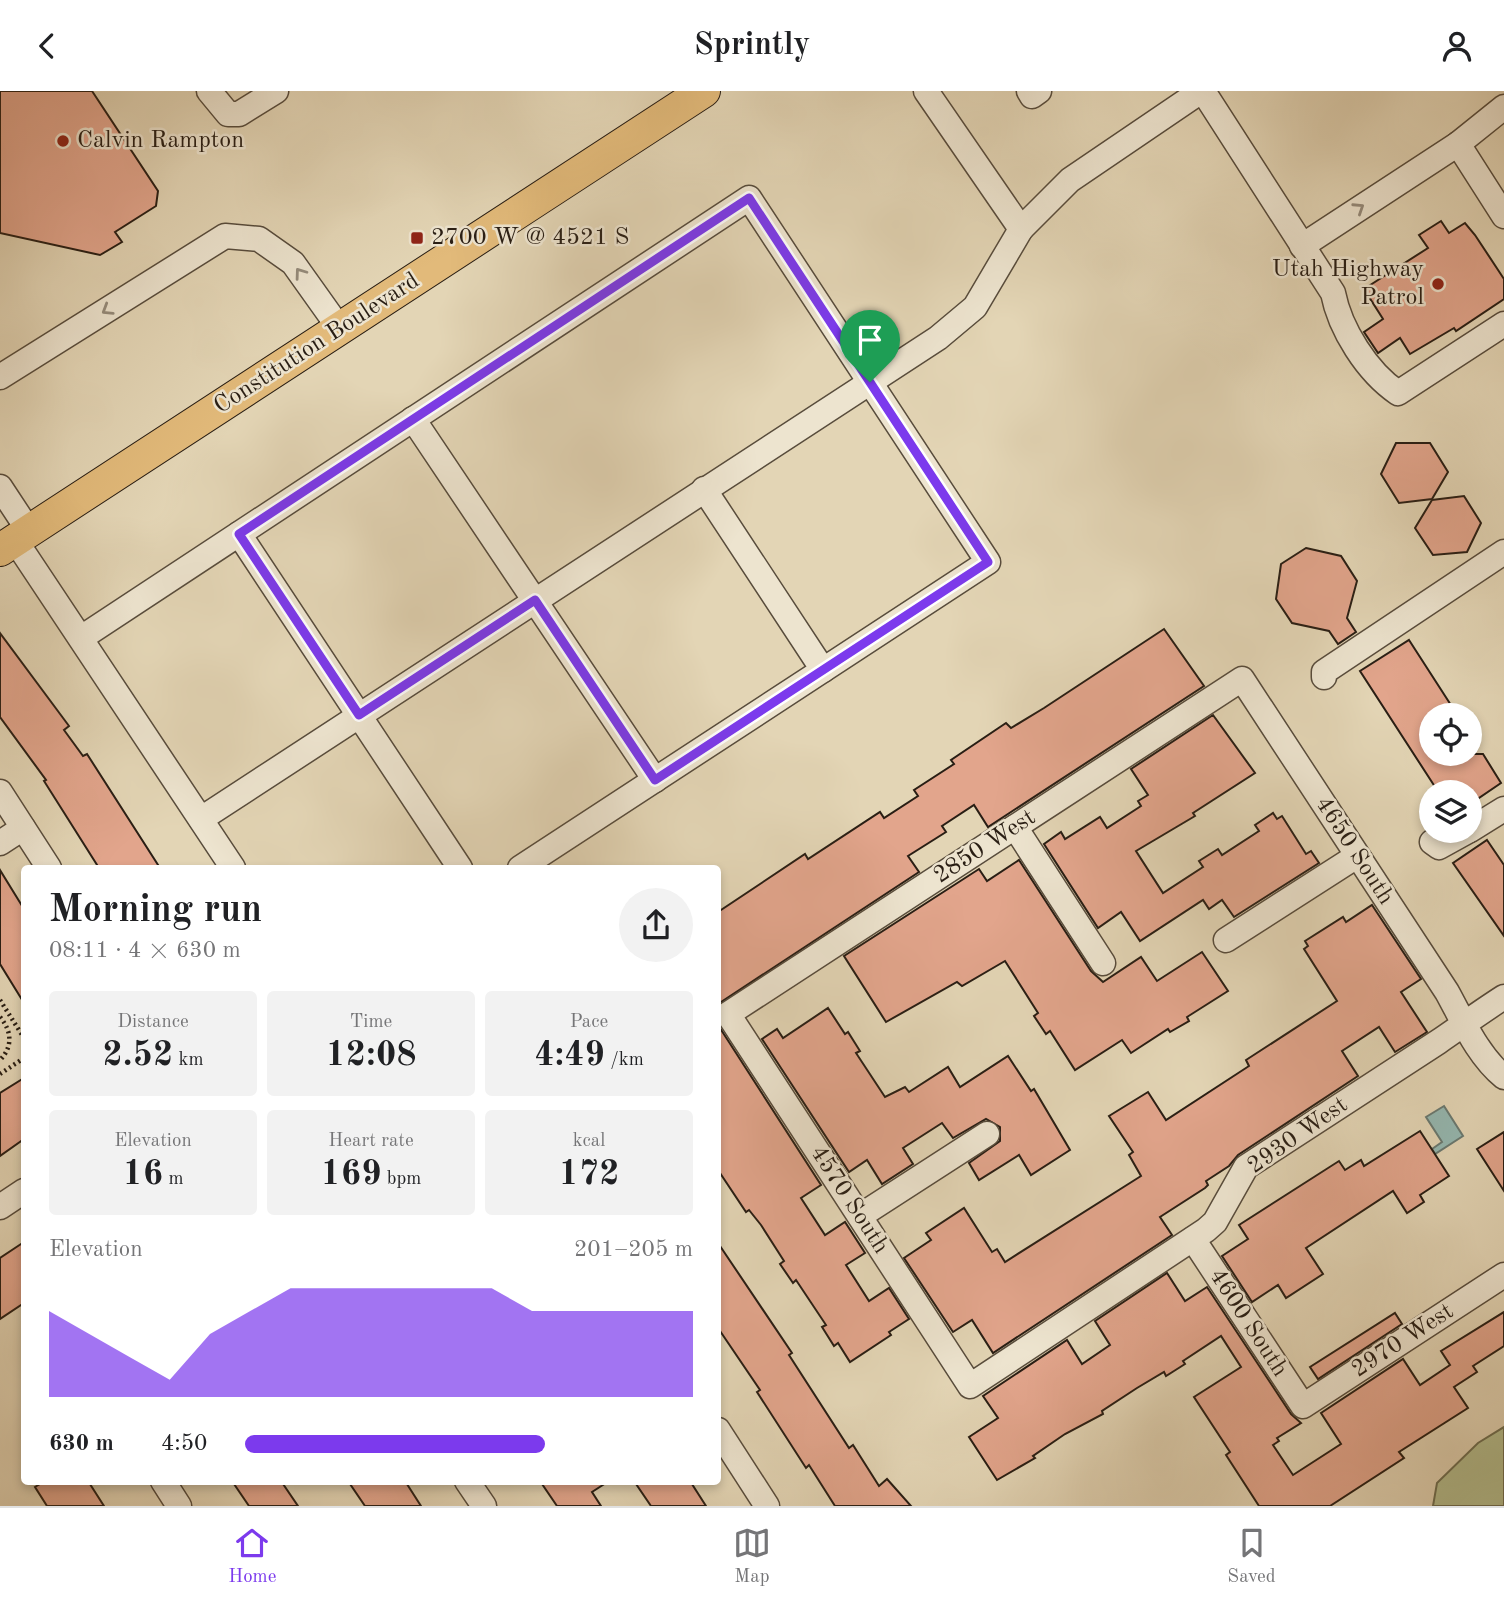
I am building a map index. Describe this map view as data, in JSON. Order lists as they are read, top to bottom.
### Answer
{
  "streets": {
    "main road": ["Constitution Boulevard"],
    "street": [
      "2850 West",
      "4650 South",
      "2930 West",
      "4570 South",
      "4600 South",
      "2970 West"
    ]
  },
  "crossings": [
    ["2850 West", "4650 South"],
    ["2850 West", "4570 South"],
    ["4650 South", "2930 West"],
    ["2930 West", "4570 South"],
    ["2930 West", "4600 South"],
    ["4600 South", "2970 West"]
  ],
  "places": {
    "other": ["Calvin Rampton", "Utah Highway Patrol"],
    "transit": ["2700 W @ 4521 S"]
  },
  "page": {
    "header": "Sprintly",
    "heading": ["Morning run", "08:11 · 4 × 630 m"],
    "stats": [
      ["Distance", "2.52 km"],
      ["Time", "12:08"],
      ["Pace", "4:49 /km"],
      ["Elevation", "16 m"],
      ["Heart rate", "169 bpm"],
      ["kcal", "172"]
    ],
    "chart": ["Elevation", "201–205 m"],
    "list": [
      {
        "name": "630 m",
        "note": "4:50"
      }
    ],
    "tabs": ["Home", "Map", "Saved"]
  }
}
